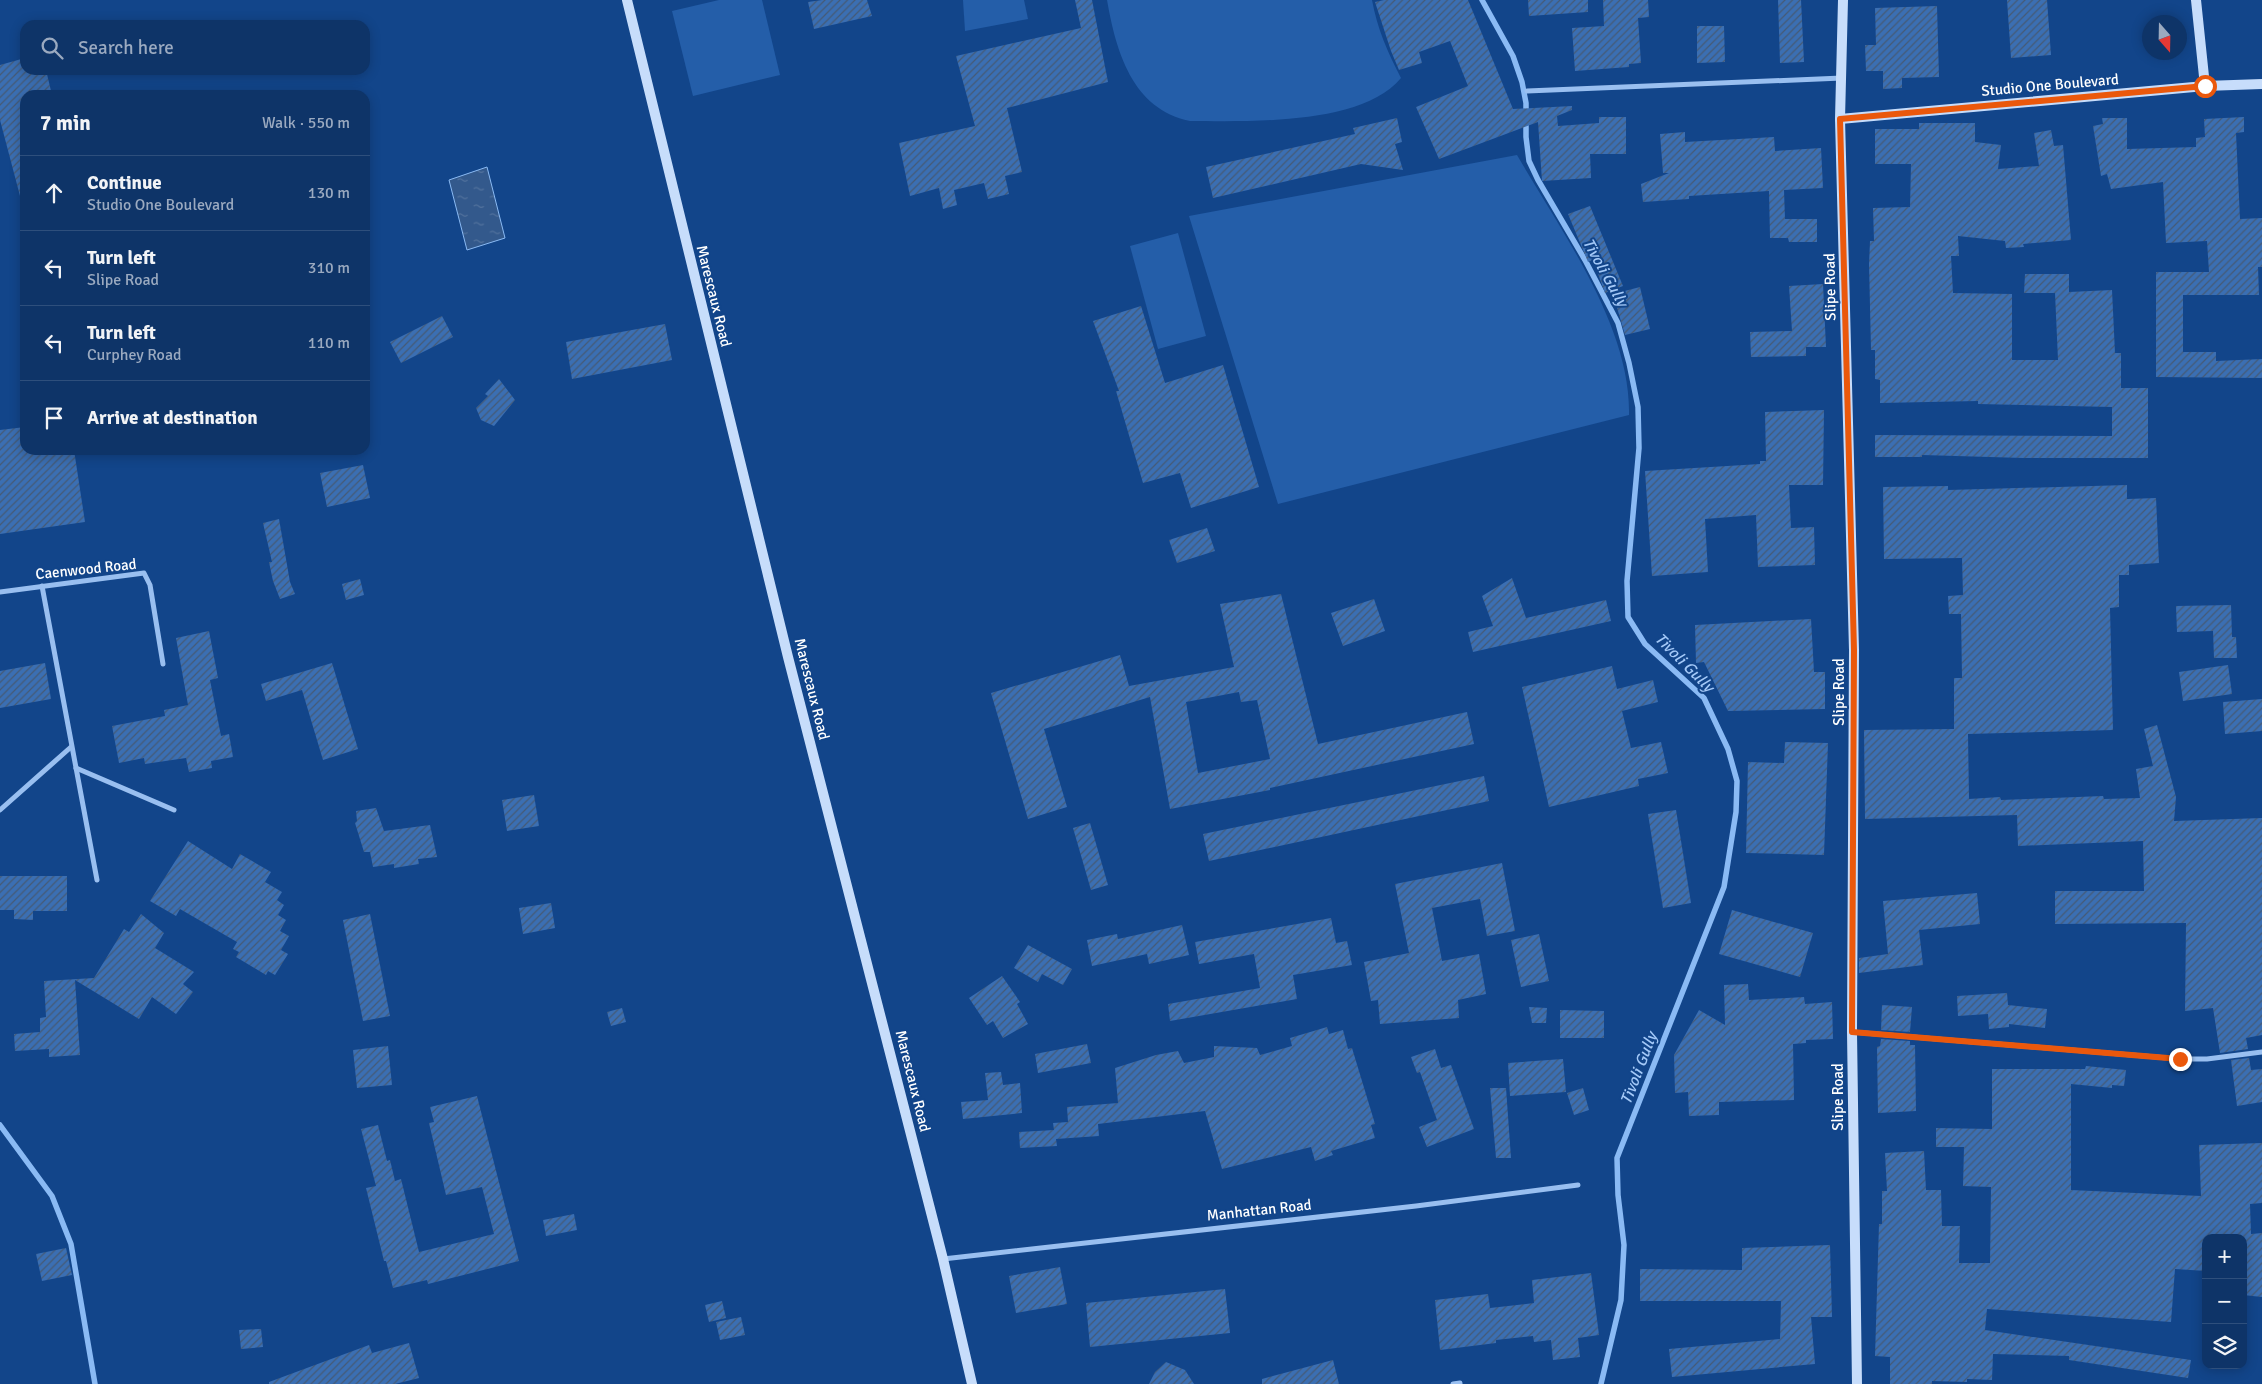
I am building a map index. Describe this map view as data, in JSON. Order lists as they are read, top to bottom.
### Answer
{
  "streets": {
    "main road": ["Studio One Boulevard", "Slipe Road", "Marescaux Road"],
    "street": ["Caenwood Road", "Manhattan Road"]
  },
  "crossings": [
    ["Studio One Boulevard", "Slipe Road"],
    ["Marescaux Road", "Manhattan Road"]
  ],
  "water": ["Tivoli Gully"],
  "north": "bottom",
  "page": {
    "search": "Search here",
    "heading": ["7 min", "Walk · 550 m"],
    "list": [
      ["Continue", "Studio One Boulevard", "130 m"],
      ["Turn left", "Slipe Road", "310 m"],
      ["Turn left", "Curphey Road", "110 m"],
      "Arrive at destination"
    ],
    "map_buttons": ["+", "−"]
  }
}
